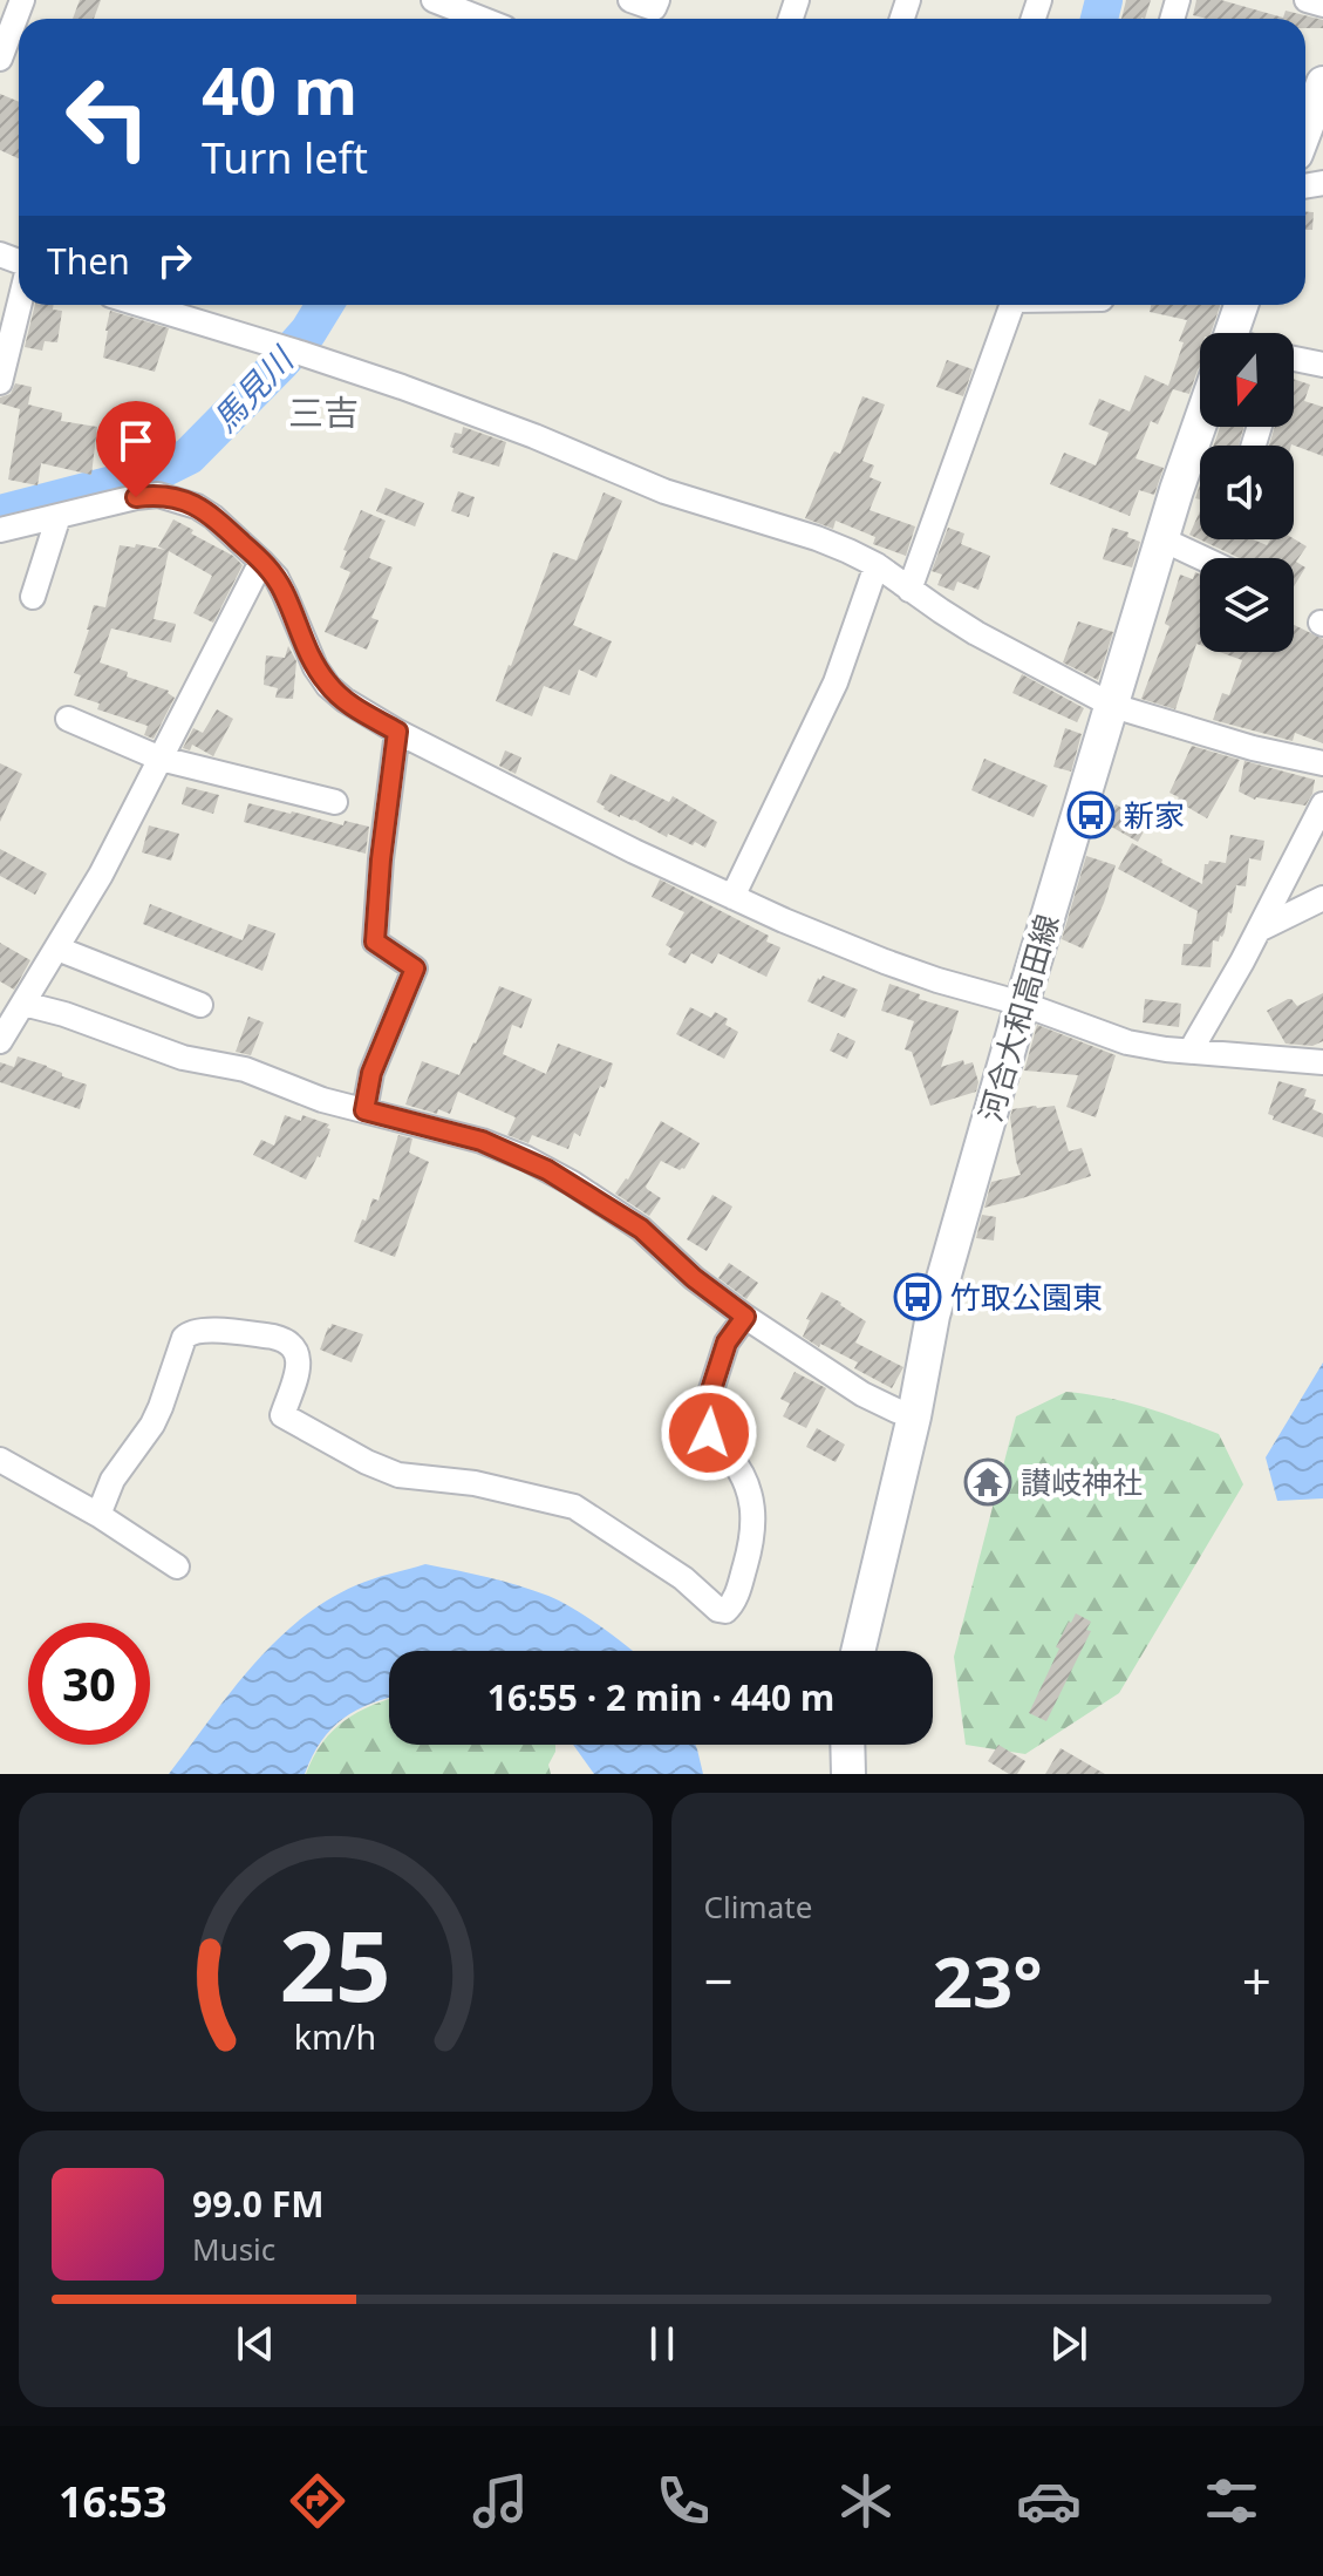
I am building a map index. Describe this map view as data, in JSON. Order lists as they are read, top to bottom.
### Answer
{
  "streets": {
    "main road": ["河合大和高田線"]
  },
  "districts": ["三吉"],
  "water": ["馬見川"],
  "places": {
    "bus stop": ["新家", "竹取公園東"],
    "temple": ["讃岐神社"]
  },
  "north": "bottom",
  "page": {
    "turn": ["40 m", "Turn left"],
    "then": "Then",
    "limit": "30",
    "trip": "16:55 · 2 min · 440 m",
    "tile": "Climate",
    "heat": ["−", "23°", "+"],
    "song": ["99.0 FM", "Music"],
    "tabs": "16:53",
    "gauge": ["25", "km/h"]
  }
}
